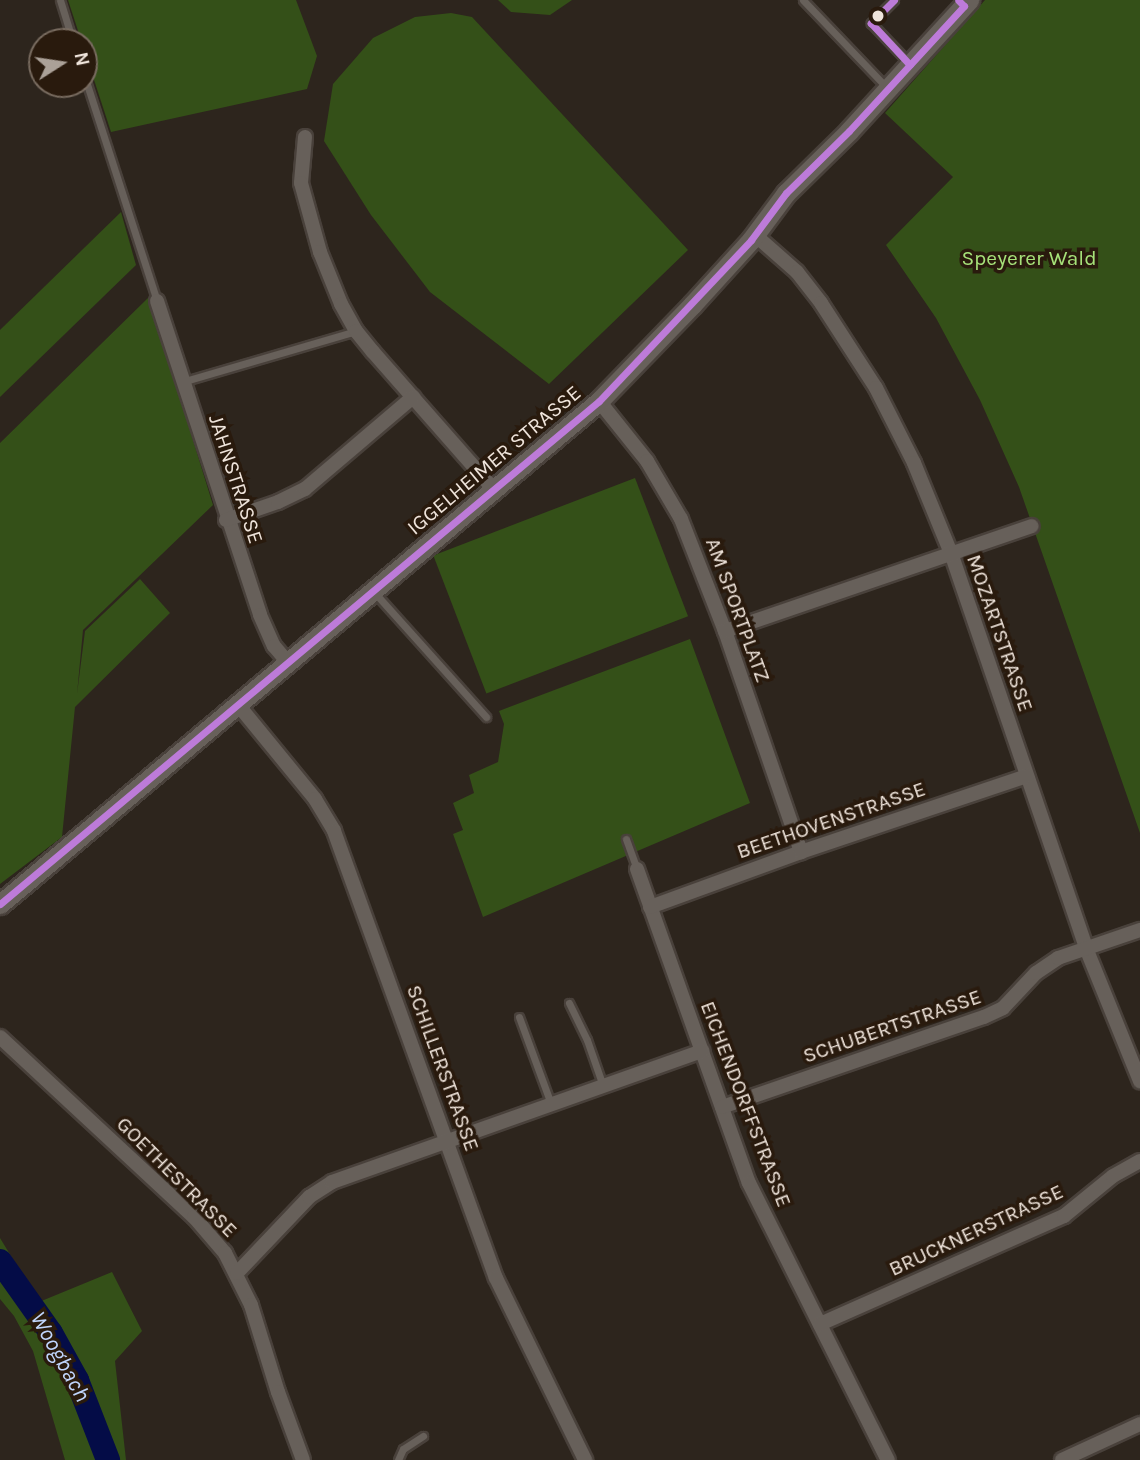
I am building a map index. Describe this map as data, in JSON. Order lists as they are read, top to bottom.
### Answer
{
  "streets": {
    "street": [
      "IGGELHEIMER STRASSE",
      "JAHNSTRASSE",
      "AM SPORTPLATZ",
      "MOZARTSTRASSE",
      "BEETHOVENSTRASSE",
      "SCHUBERTSTRASSE",
      "SCHILLERSTRASSE",
      "EICHENDORFFSTRASSE",
      "GOETHESTRASSE",
      "BRUCKNERSTRASSE"
    ]
  },
  "crossings": [
    ["IGGELHEIMER STRASSE", "JAHNSTRASSE"],
    ["IGGELHEIMER STRASSE", "AM SPORTPLATZ"],
    ["IGGELHEIMER STRASSE", "MOZARTSTRASSE"],
    ["IGGELHEIMER STRASSE", "SCHILLERSTRASSE"],
    ["AM SPORTPLATZ", "BEETHOVENSTRASSE"],
    ["MOZARTSTRASSE", "BEETHOVENSTRASSE"],
    ["MOZARTSTRASSE", "SCHUBERTSTRASSE"],
    ["BEETHOVENSTRASSE", "EICHENDORFFSTRASSE"],
    ["SCHUBERTSTRASSE", "EICHENDORFFSTRASSE"],
    ["EICHENDORFFSTRASSE", "BRUCKNERSTRASSE"]
  ],
  "water": ["Woogbach"],
  "parks": ["Speyerer Wald"],
  "north": "right"
}
